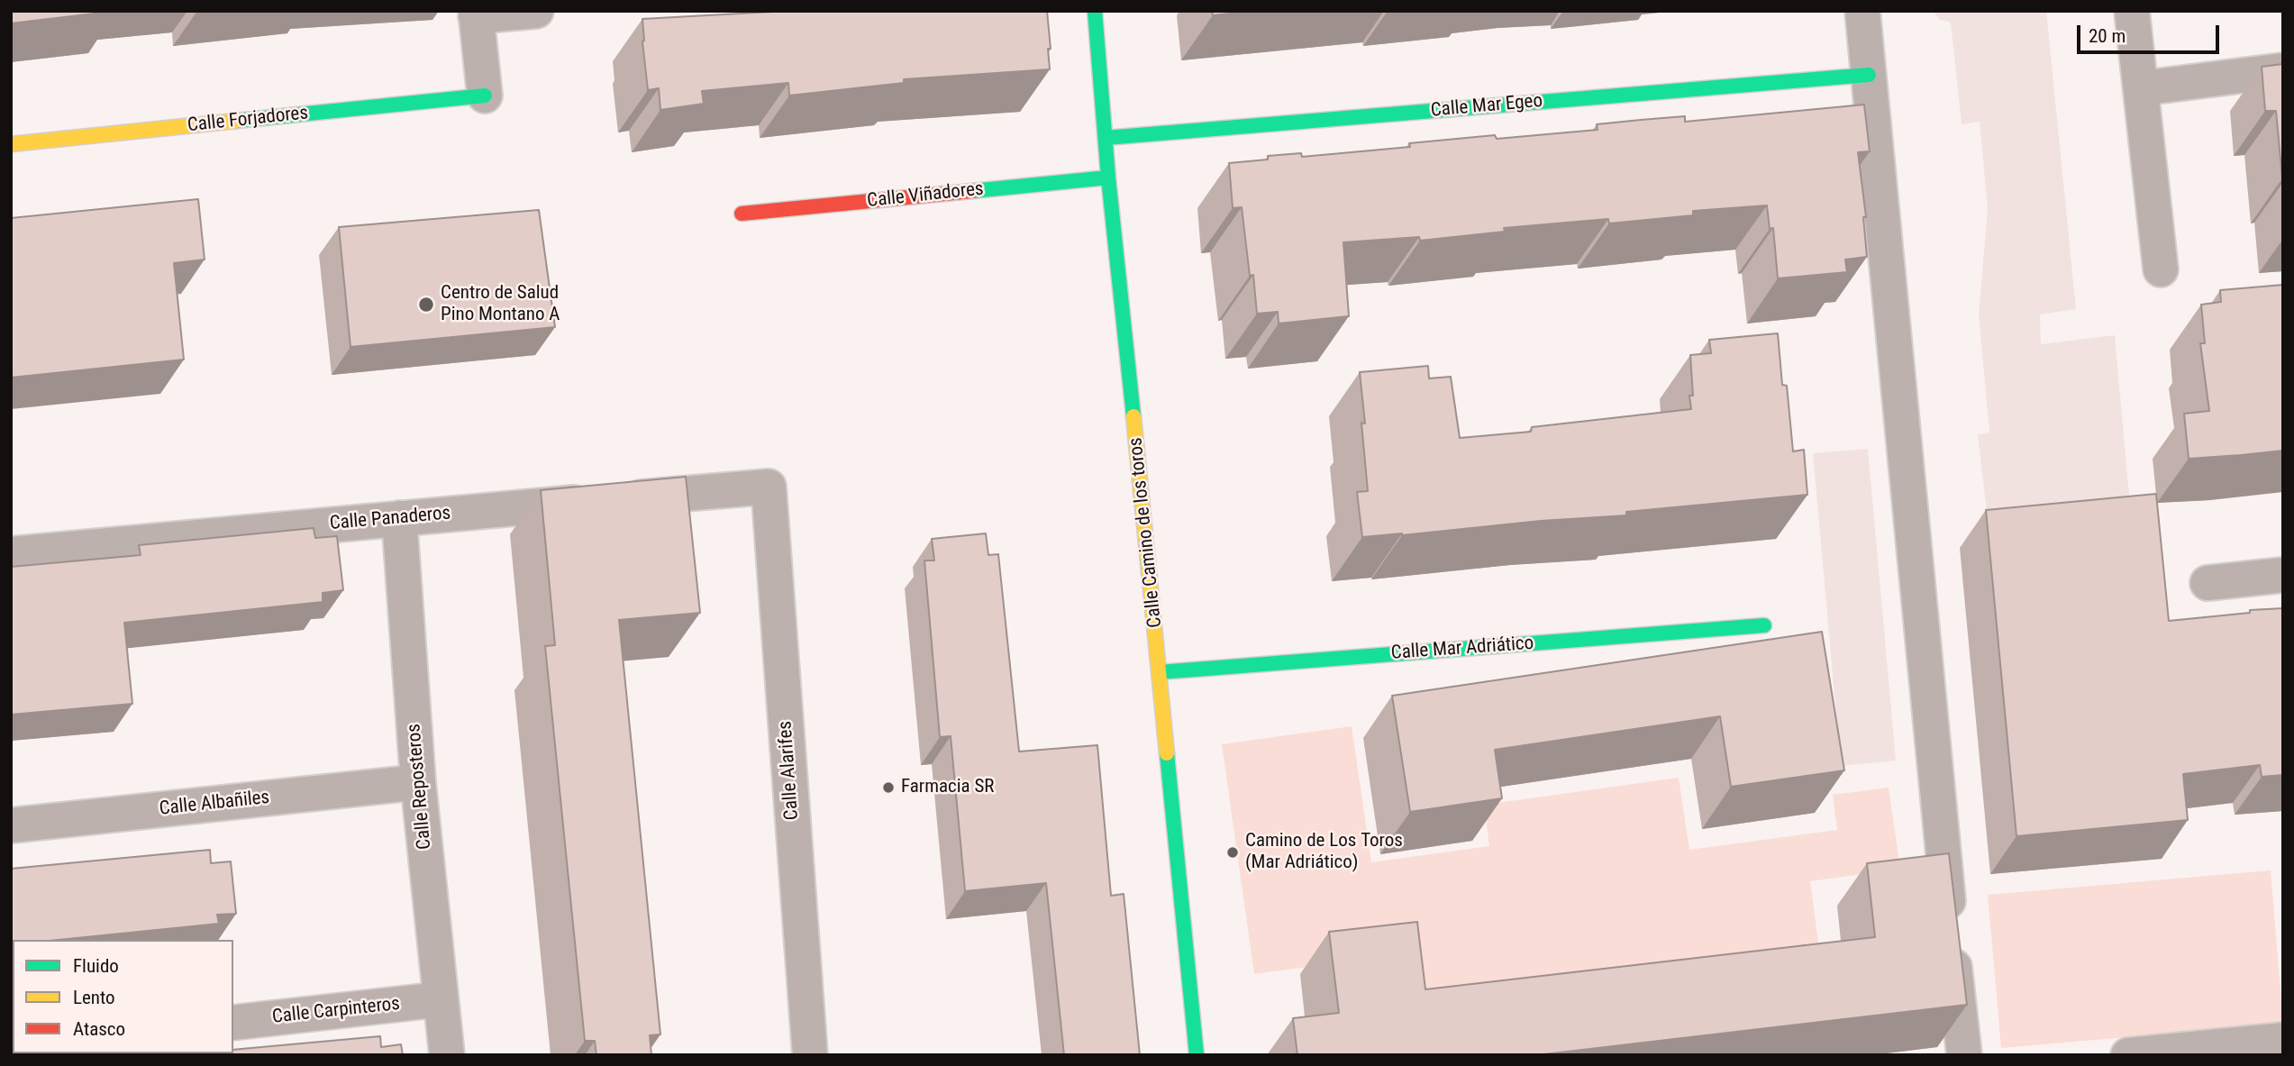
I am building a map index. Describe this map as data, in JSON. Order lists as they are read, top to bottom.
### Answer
{
  "streets": {
    "street": [
      "Calle Mar Egeo",
      "Calle Forjadores",
      "Calle Viñadores",
      "Calle Panaderos",
      "Calle Camino de los toros",
      "Calle Mar Adriático",
      "Calle Alarifes",
      "Calle Reposteros",
      "Calle Albañiles",
      "Calle Carpinteros"
    ]
  },
  "crossings": [
    ["Calle Mar Egeo", "Calle Camino de los toros"],
    ["Calle Viñadores", "Calle Camino de los toros"],
    ["Calle Panaderos", "Calle Alarifes"],
    ["Calle Panaderos", "Calle Reposteros"],
    ["Calle Camino de los toros", "Calle Mar Adriático"],
    ["Calle Reposteros", "Calle Albañiles"],
    ["Calle Reposteros", "Calle Carpinteros"]
  ],
  "places": ["Centro de Salud Pino Montano A", "Farmacia SR", "Camino de Los Toros (Mar Adriático)"],
  "legend": ["Fluido", "Lento", "Atasco"],
  "scale_bar": "20 m"
}
